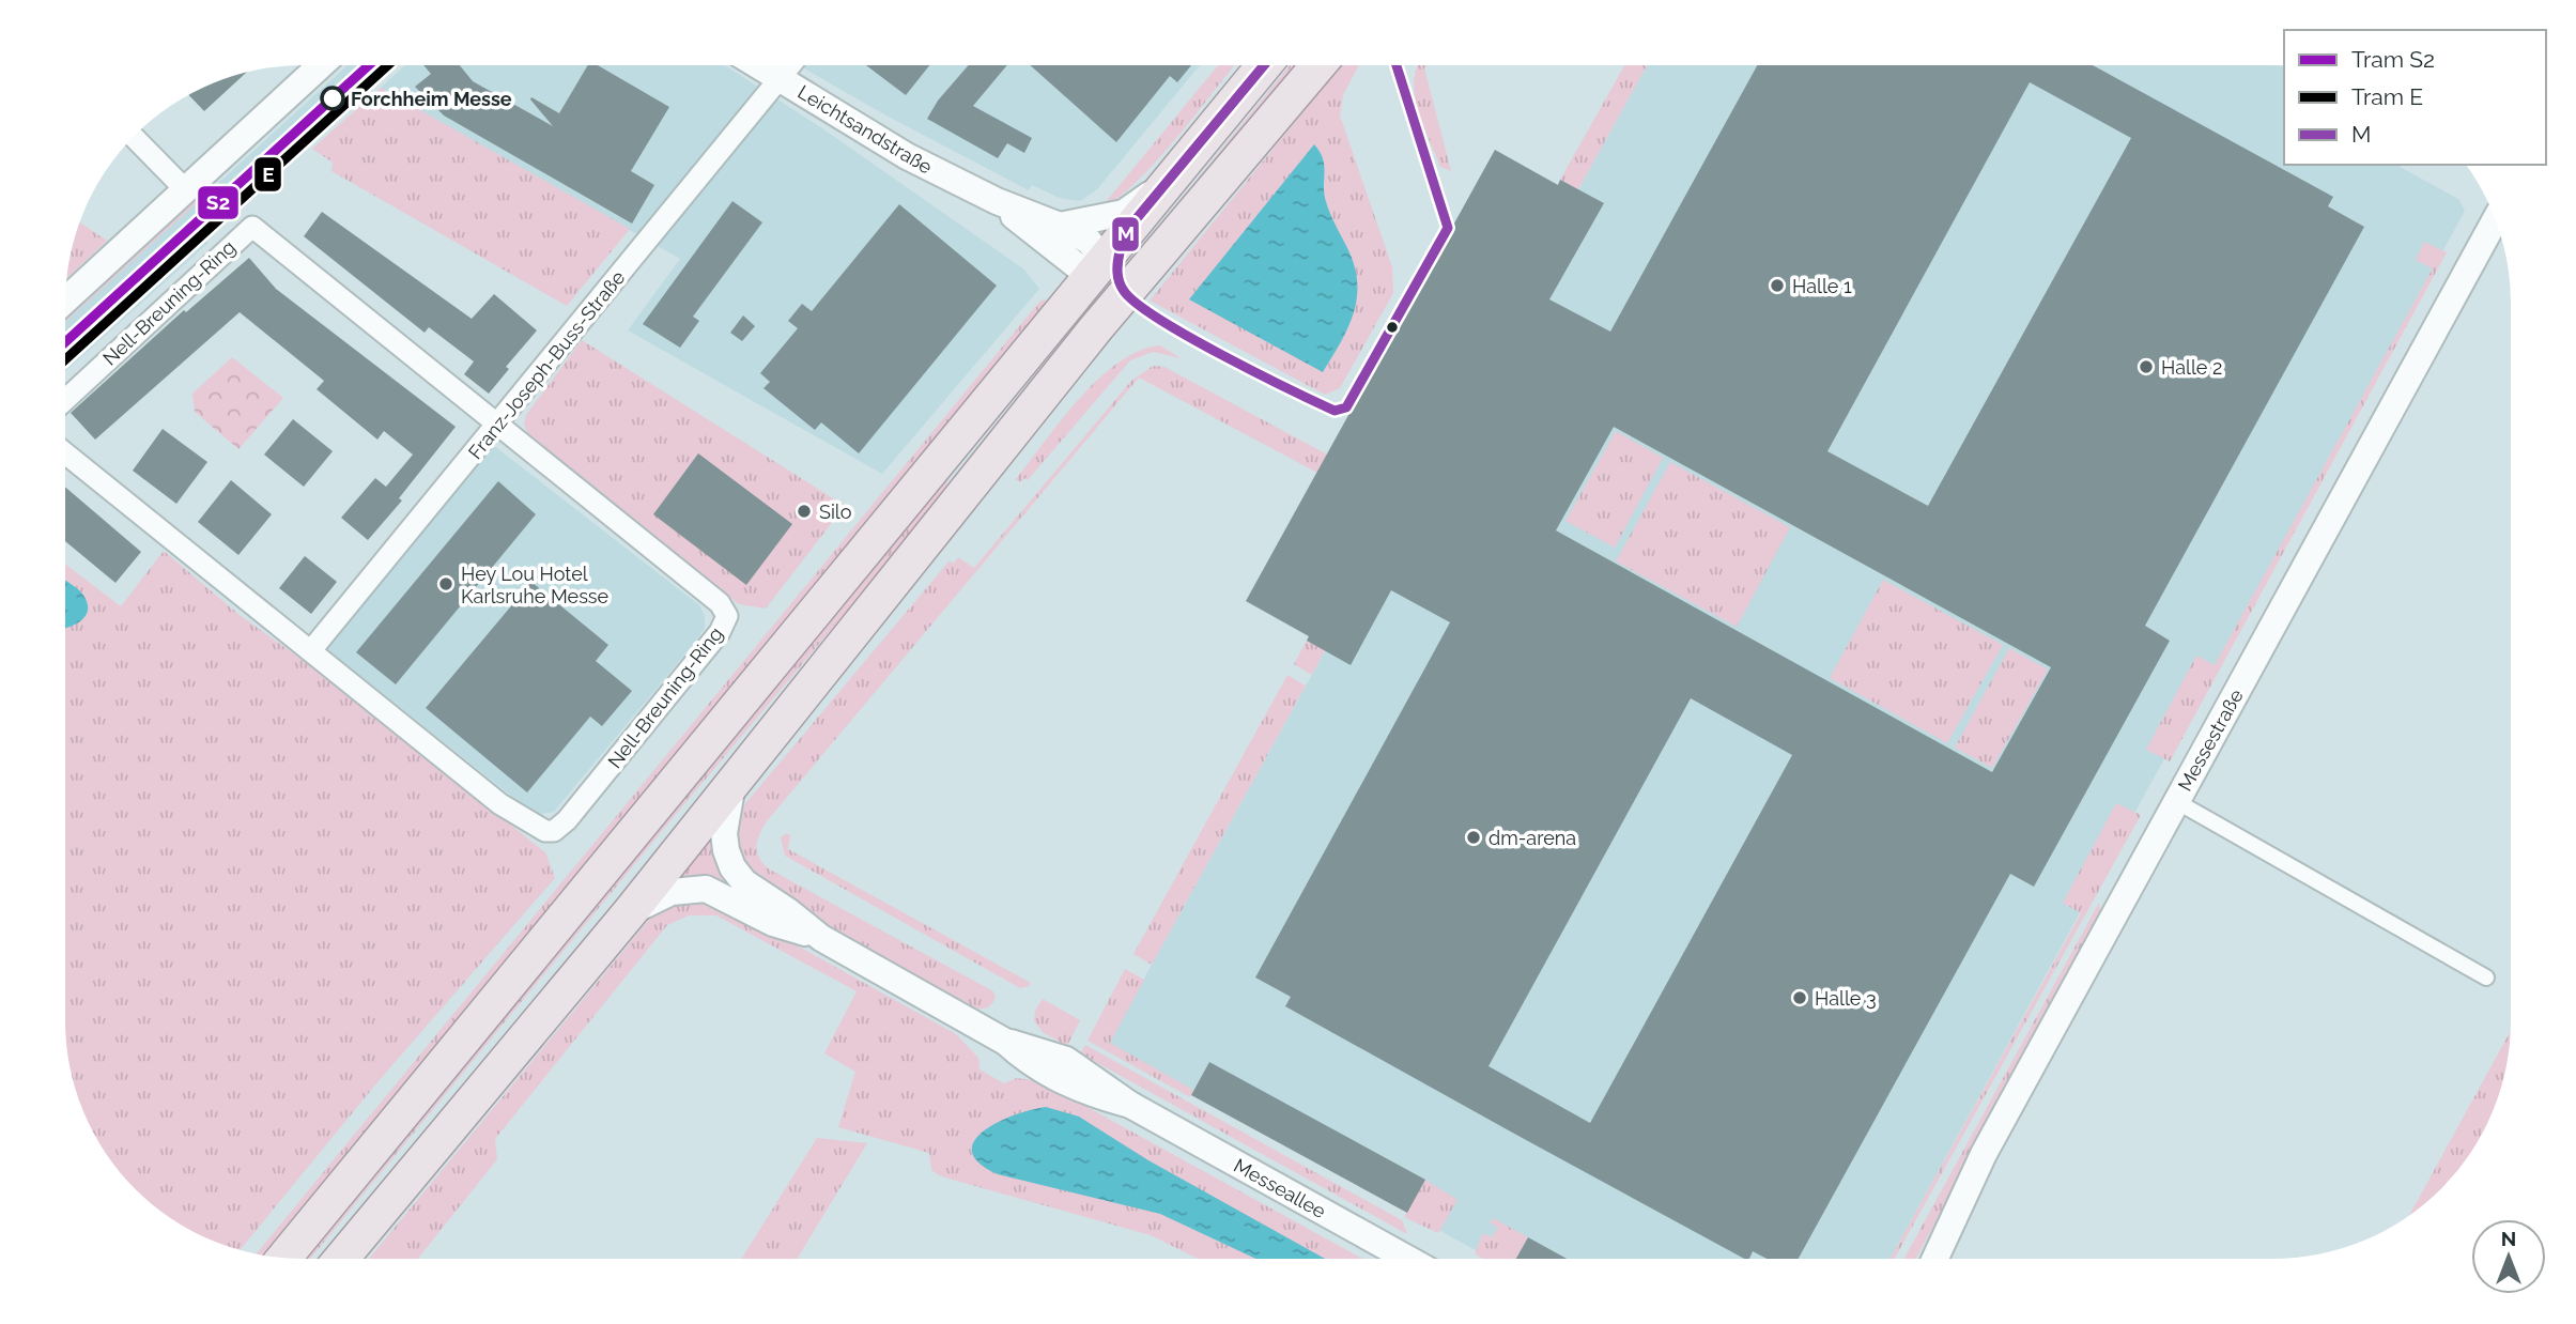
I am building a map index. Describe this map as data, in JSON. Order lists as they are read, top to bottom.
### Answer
{
  "streets": {
    "street": [
      "Leichtsandstraße",
      "Nell-Breuning-Ring",
      "Franz-Joseph-Buss-Straße",
      "Messestraße",
      "Messeallee"
    ]
  },
  "crossings": [
    ["Leichtsandstraße", "Franz-Joseph-Buss-Straße"],
    ["Nell-Breuning-Ring", "Franz-Joseph-Buss-Straße"]
  ],
  "places": [
    "Forchheim Messe",
    "Halle 1",
    "Halle 2",
    "Silo",
    "Hey Lou Hotel Karlsruhe Messe",
    "dm-arena",
    "Halle 3"
  ],
  "lines": ["transit line M", "tram line E", "tram line S2"],
  "legend": ["Tram S2", "Tram E", "M"],
  "north": "top"
}
